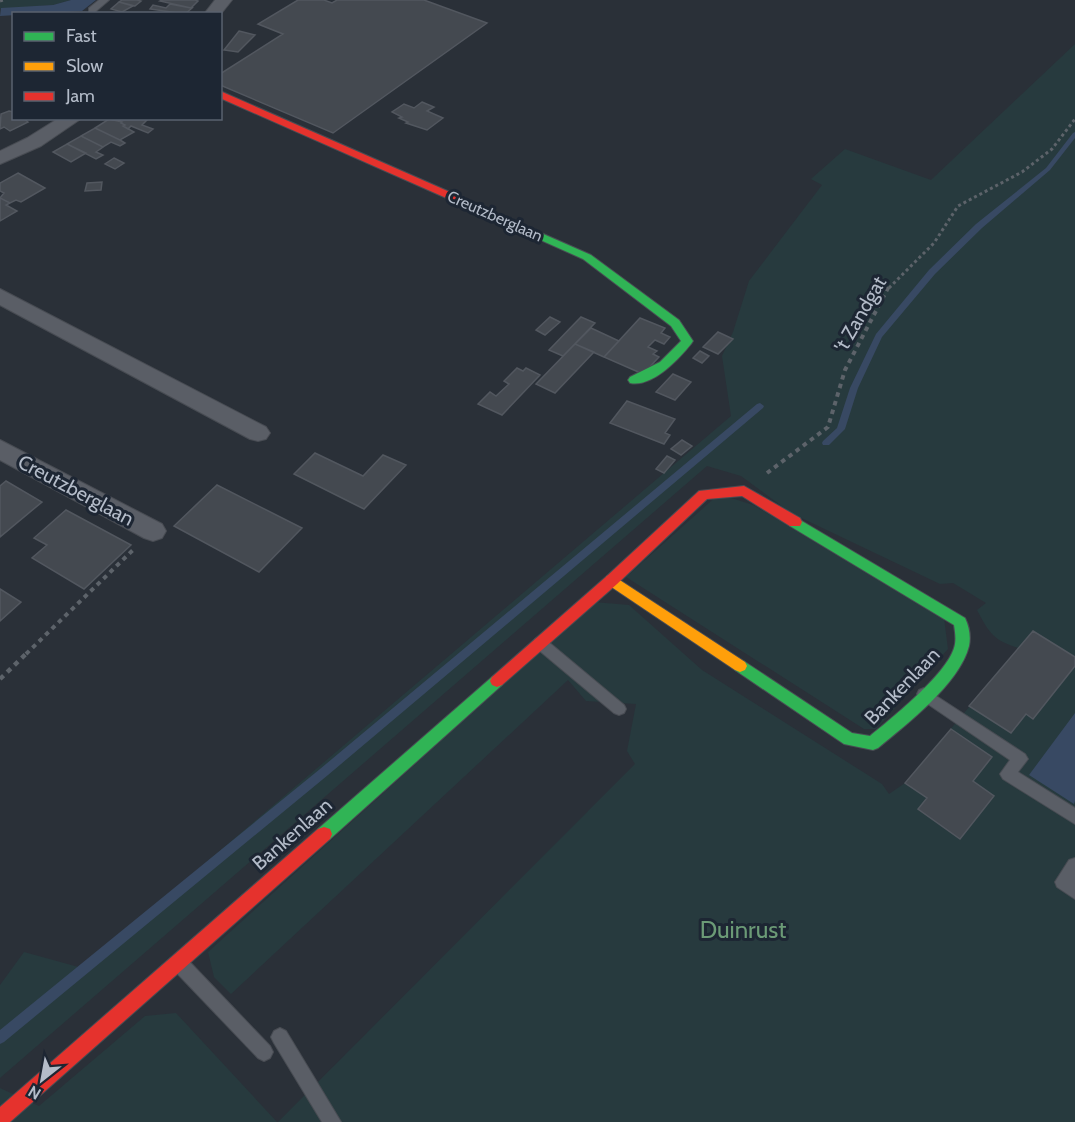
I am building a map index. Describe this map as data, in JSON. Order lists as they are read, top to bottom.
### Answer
{
  "streets": {
    "street": ["Creutzberglaan", "Bankenlaan"],
    "path": ["'t Zandgat"]
  },
  "crossings": [
    ["'t Zandgat", "Bankenlaan"]
  ],
  "parks": ["Duinrust"],
  "legend": ["Fast", "Slow", "Jam"],
  "north": "bottom left"
}
